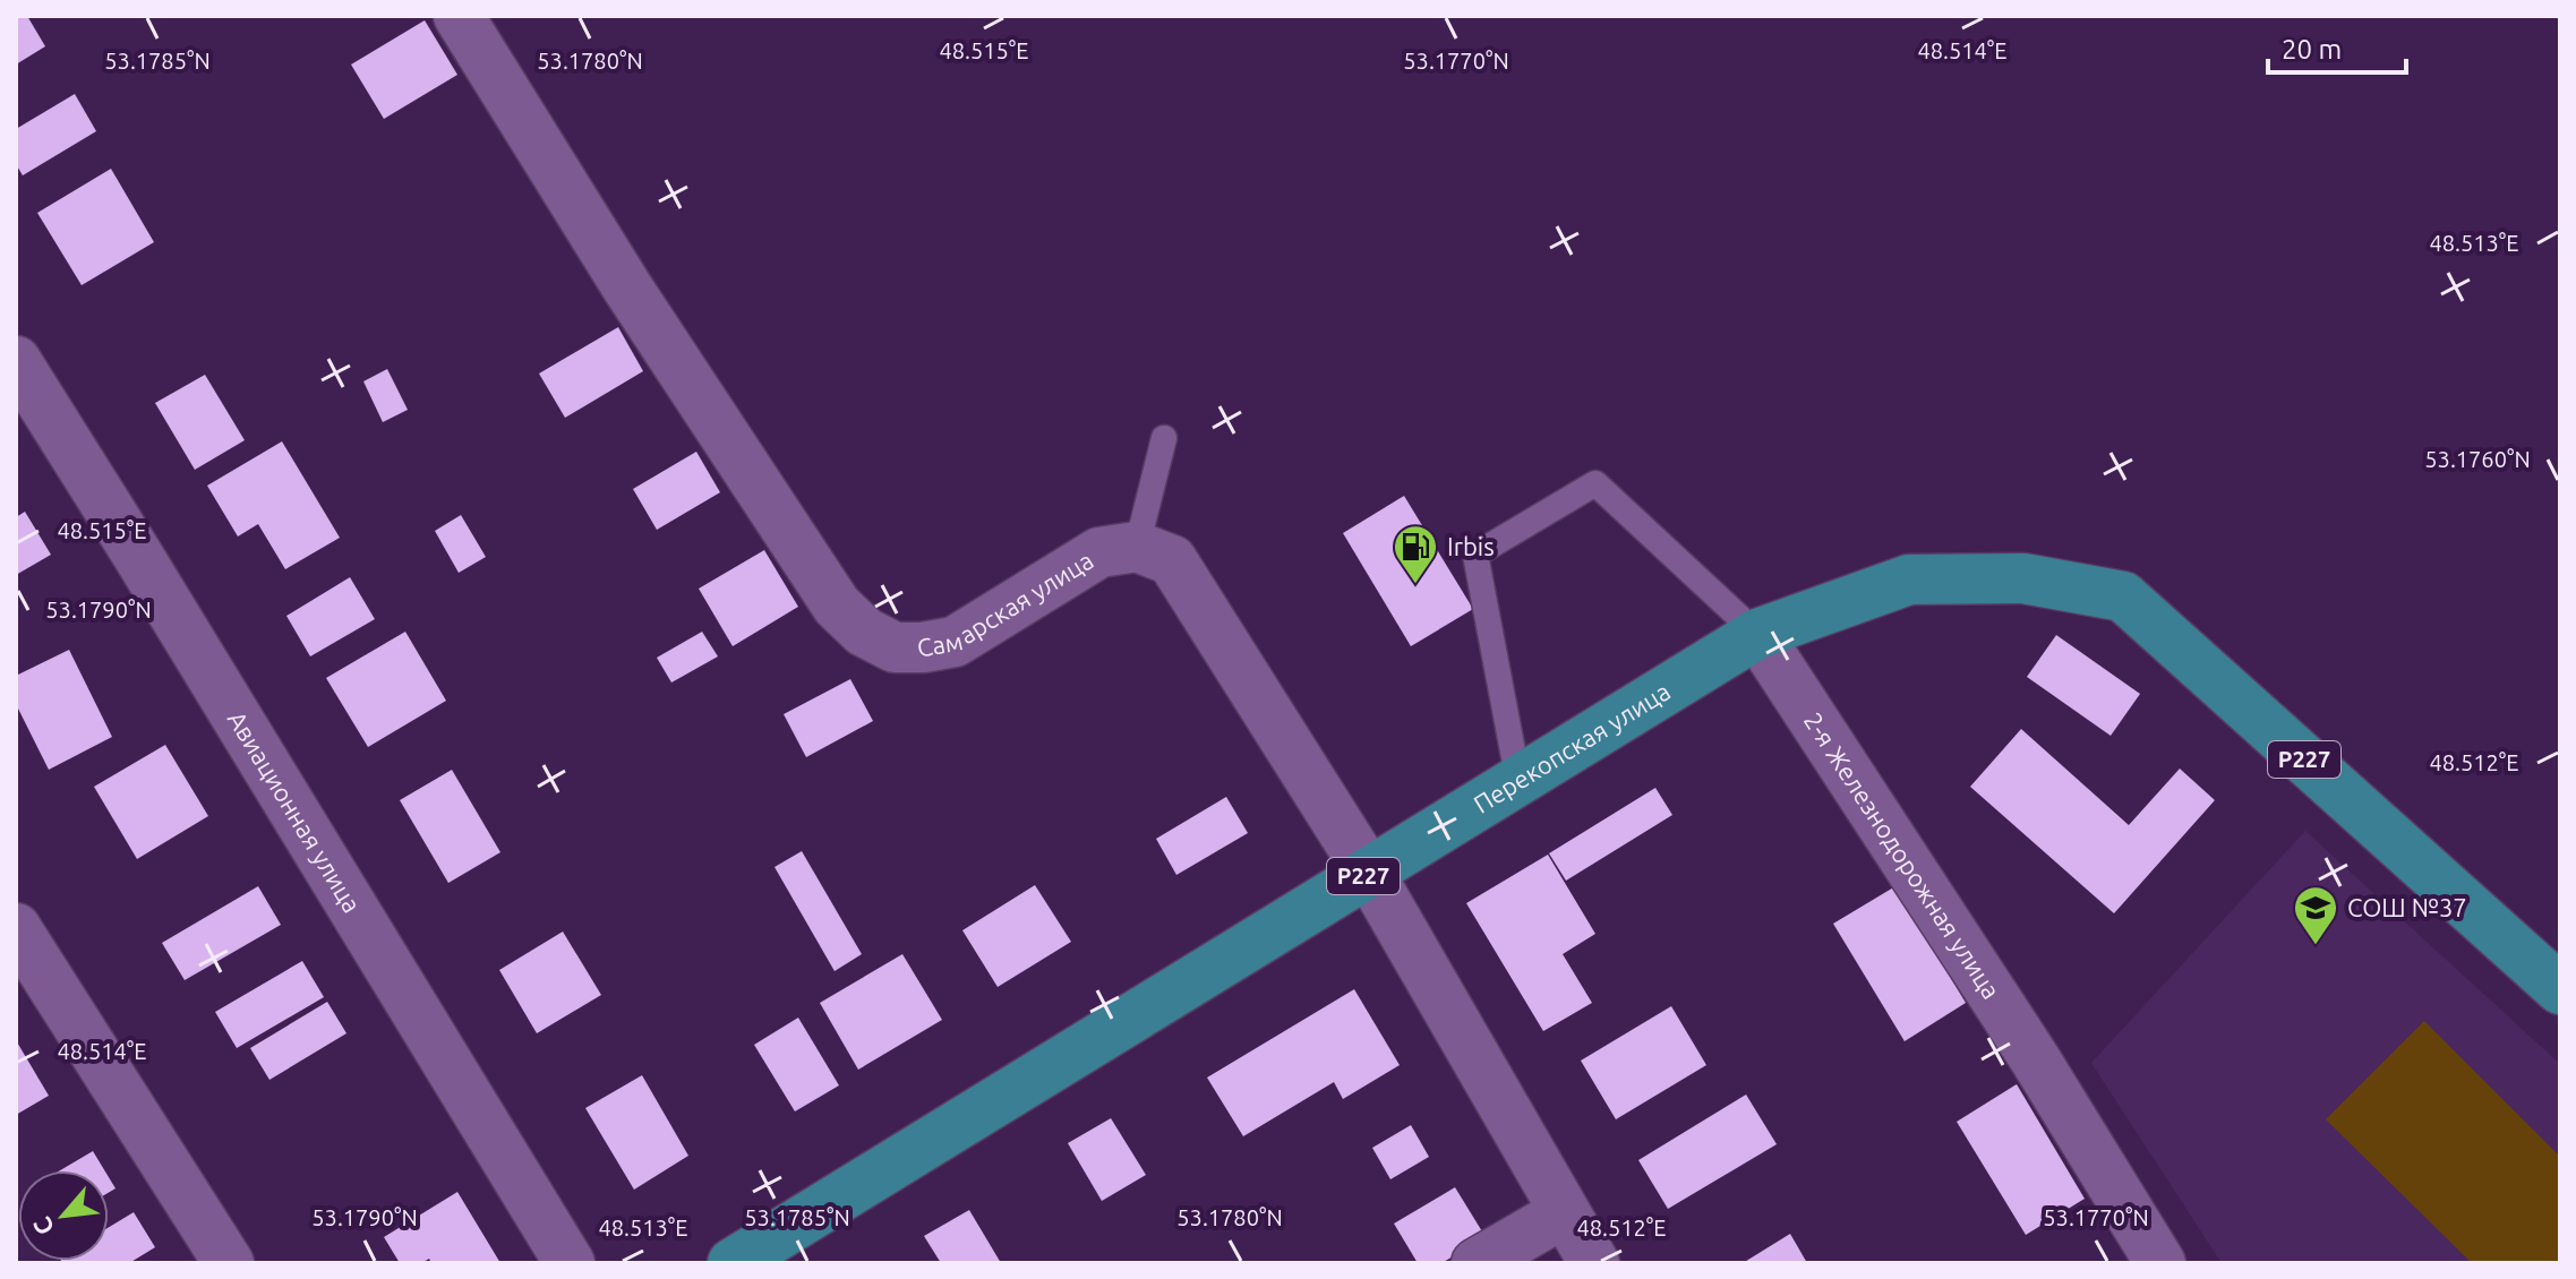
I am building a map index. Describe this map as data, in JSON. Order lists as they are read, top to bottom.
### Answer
{
  "streets": {
    "main road": ["Перекопская улица", "Р227"],
    "street": ["Самарская улица", "Авиационная улица", "2-я Железнодорожная улица"]
  },
  "crossings": [
    ["Перекопская улица", "2-я Железнодорожная улица"]
  ],
  "places": {
    "fuel station": ["Irbis"],
    "school or university": ["СОШ №37"]
  },
  "scale_bar": "20 m",
  "north": "bottom left",
  "coordinates": [
    "48.514°E",
    "48.515°E",
    "53.1785°N",
    "53.1780°N",
    "53.1770°N",
    "48.513°E",
    "53.1760°N",
    "53.1790°N",
    "48.512°E"
  ]
}
